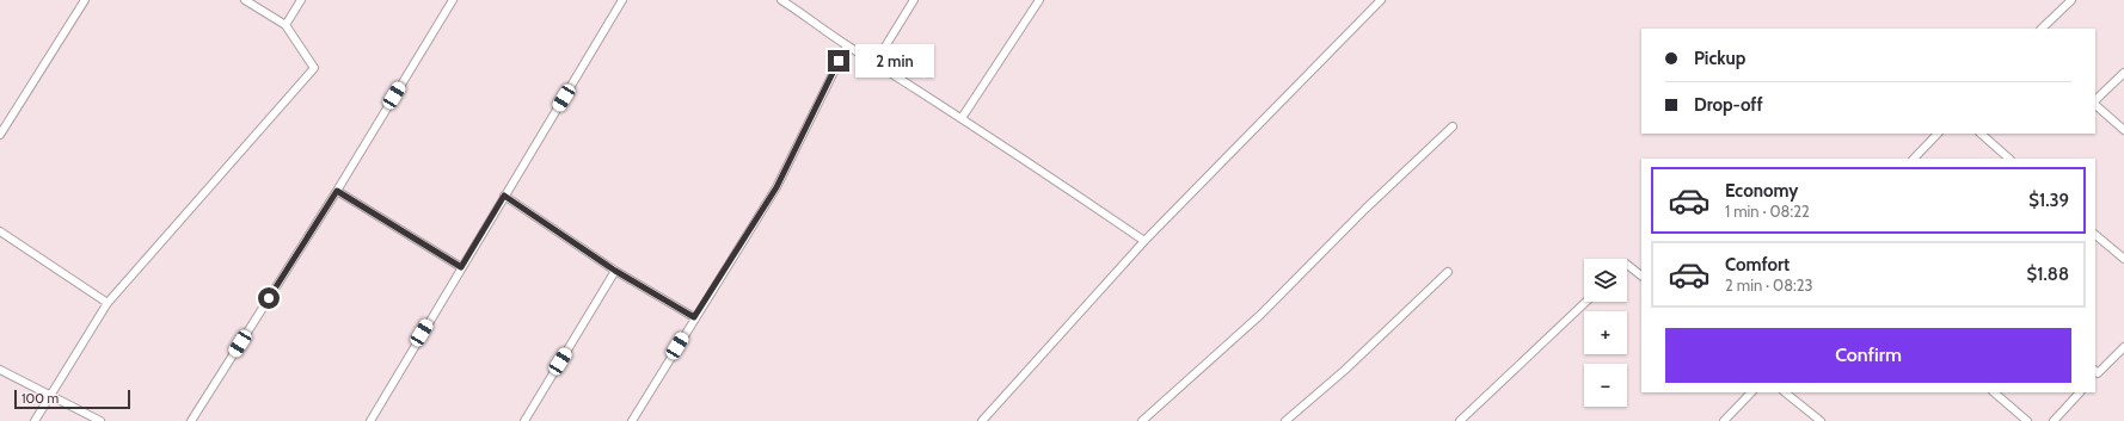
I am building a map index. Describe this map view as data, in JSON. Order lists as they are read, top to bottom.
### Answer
{
  "scale_bar": "100 m",
  "page": {
    "banner": ["Pickup", "Drop-off"],
    "bubble": "2 min",
    "list": [
      {
        "name": "Economy",
        "note": "1 min · 08:22",
        "value": "$1.39"
      },
      {
        "name": "Comfort",
        "note": "2 min · 08:23",
        "value": "$1.88"
      }
    ],
    "map_buttons": ["+", "−"],
    "buttons": "Confirm",
    "scale": "100 m"
  }
}
